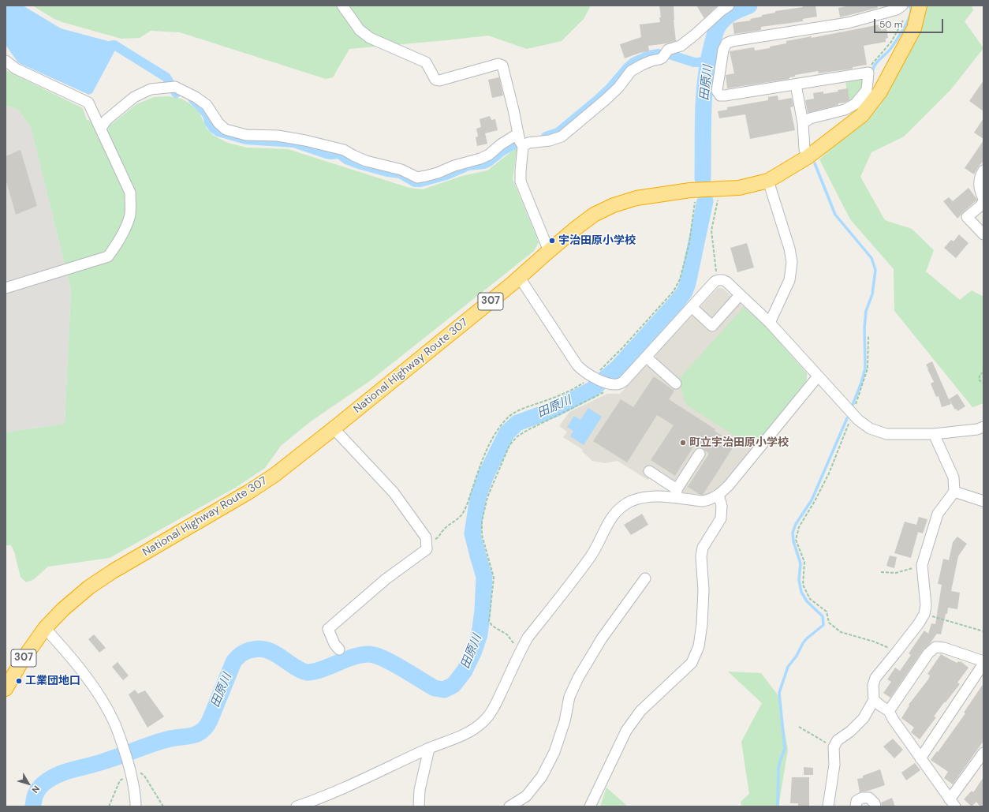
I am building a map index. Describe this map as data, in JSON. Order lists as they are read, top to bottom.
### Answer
{
  "streets": {
    "highway": ["307", "National Highway Route 307"]
  },
  "water": ["田原川"],
  "places": ["宇治田原小学校", "町立宇治田原小学校", "工業団地口"],
  "scale_bar": "50 m",
  "north": "bottom right"
}
